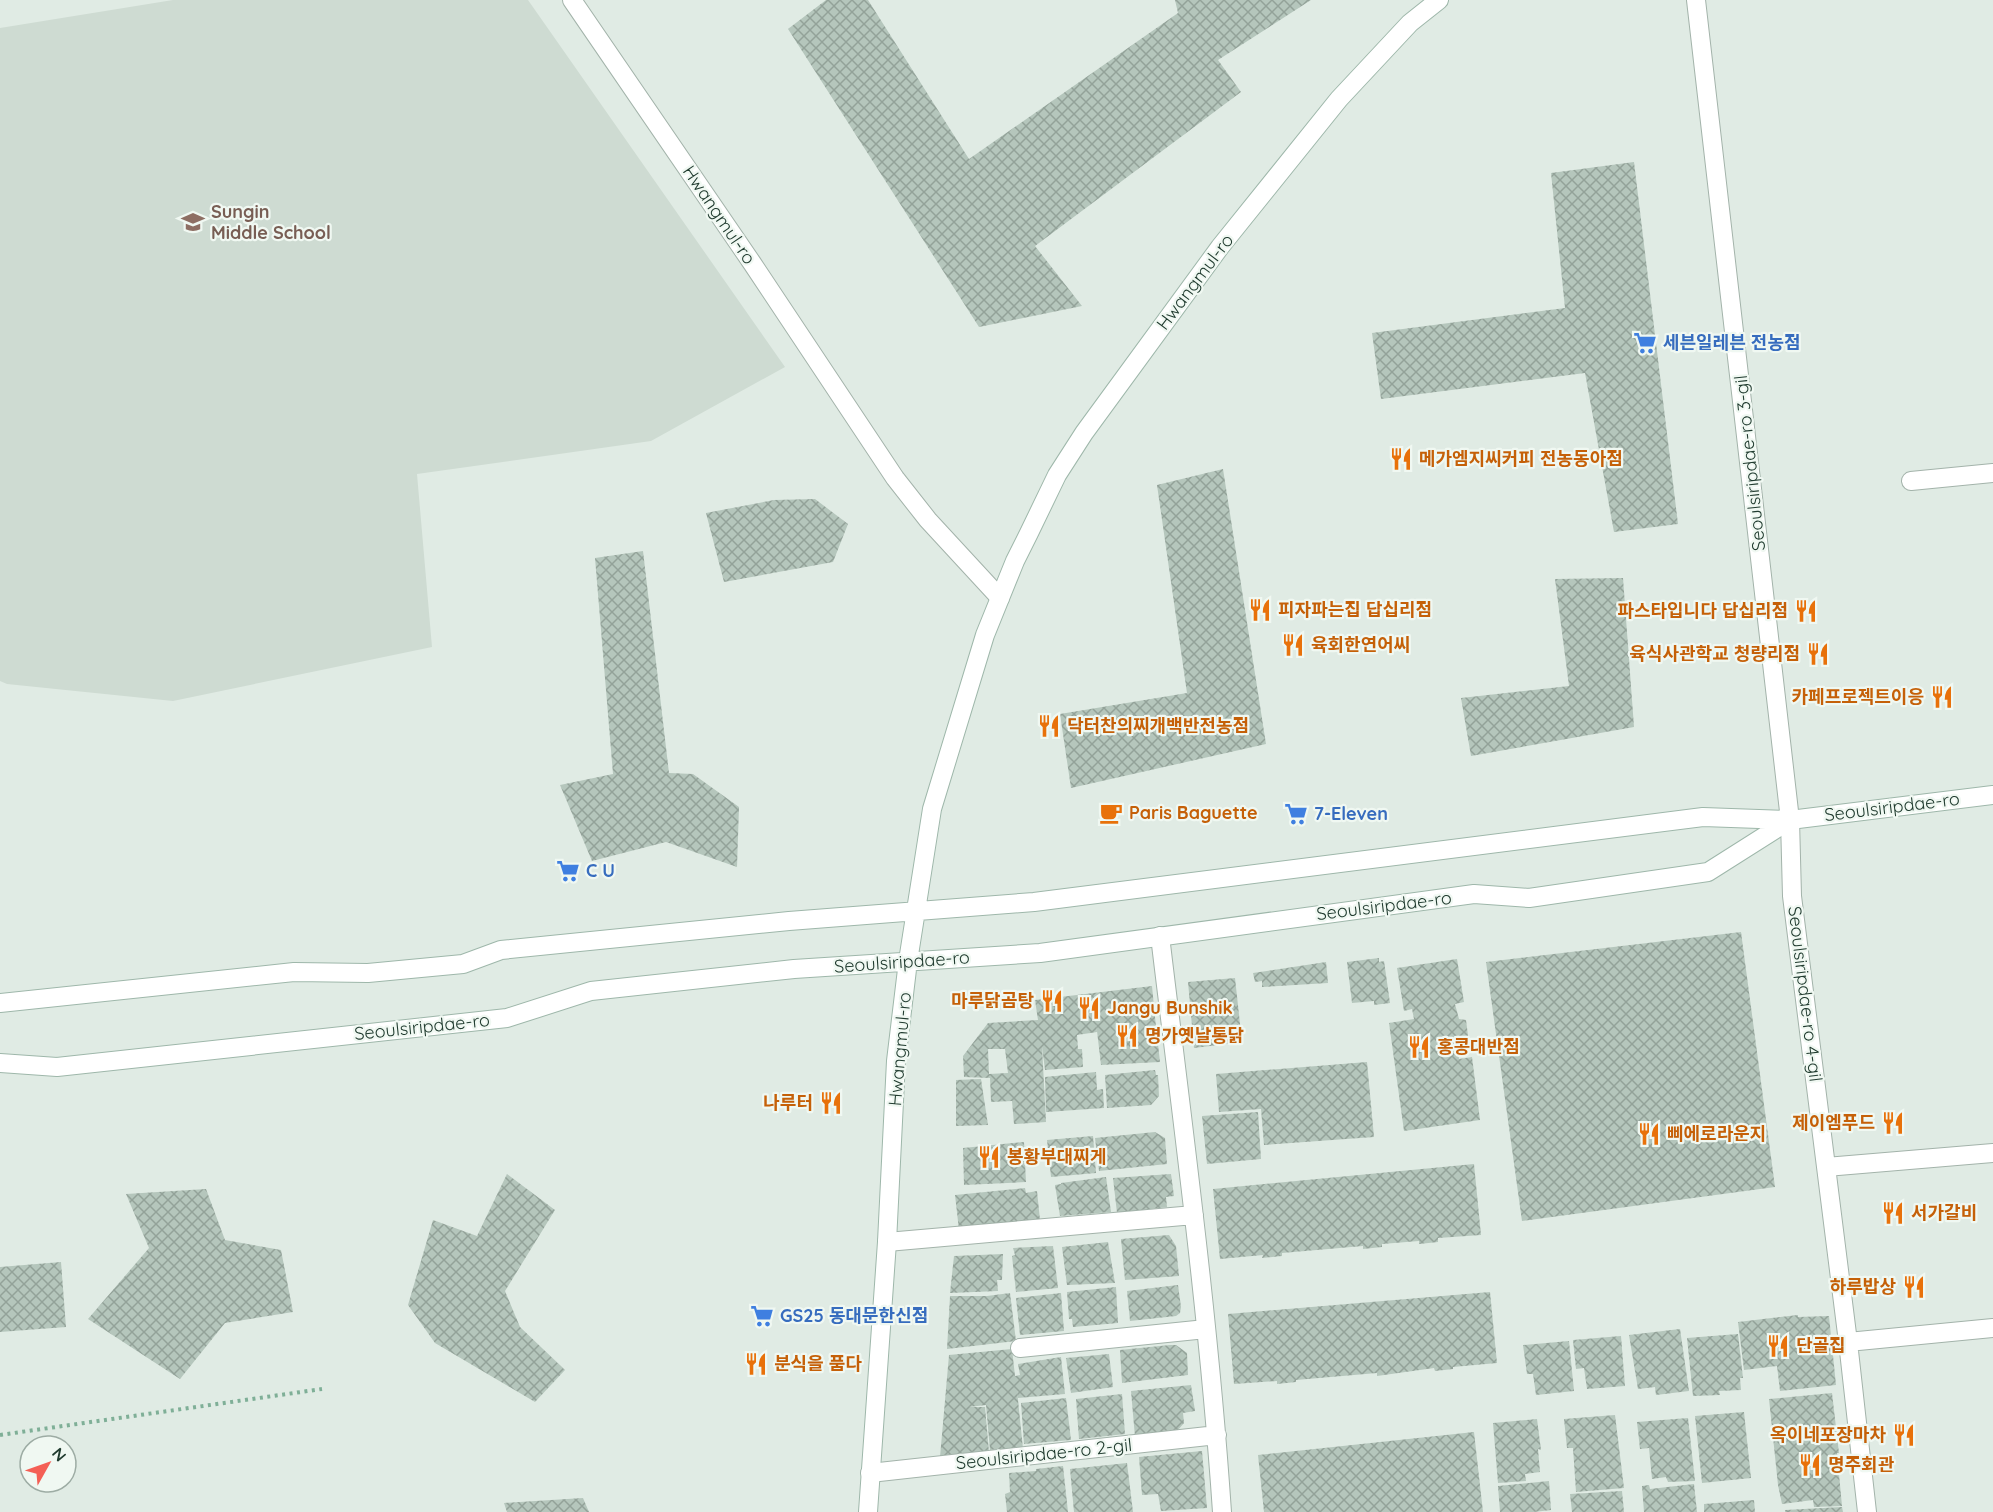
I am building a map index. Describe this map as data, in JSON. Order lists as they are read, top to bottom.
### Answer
{
  "streets": {
    "main road": [
      "Hwangmul-ro",
      "Seoulsiripdae-ro 3-gil",
      "Seoulsiripdae-ro",
      "Seoulsiripdae-ro 4-gil",
      "Seoulsiripdae-ro 2-gil"
    ]
  },
  "crossings": [
    ["Hwangmul-ro", "Seoulsiripdae-ro"],
    ["Hwangmul-ro", "Seoulsiripdae-ro 2-gil"],
    ["Seoulsiripdae-ro 3-gil", "Seoulsiripdae-ro"],
    ["Seoulsiripdae-ro 3-gil", "Seoulsiripdae-ro 4-gil"],
    ["Seoulsiripdae-ro", "Seoulsiripdae-ro 4-gil"]
  ],
  "places": {
    "school or university": ["Sungin Middle School"],
    "supermarket": [
      "세븐일레븐 전농점",
      "7-Eleven",
      "C U",
      "GS25 동대문한신점"
    ],
    "restaurant": [
      "메가엠지씨커피 전농동아점",
      "피자파는집 답십리점",
      "파스타입니다 답십리점",
      "육회한연어씨",
      "육식사관학교 청량리점",
      "카페프로젝트이응",
      "닥터찬의찌개백반전농점",
      "마루닭곰탕",
      "Jangu Bunshik",
      "명가옛날통닭",
      "홍콩대반점",
      "나루터",
      "제이엠푸드",
      "삐에로라운지",
      "봉황부대찌게",
      "서가갈비",
      "하루밥상",
      "단골집",
      "분식을 품다",
      "옥이네포장마차",
      "명주회관"
    ],
    "cafe": ["Paris Baguette"]
  },
  "north": "top right"
}
